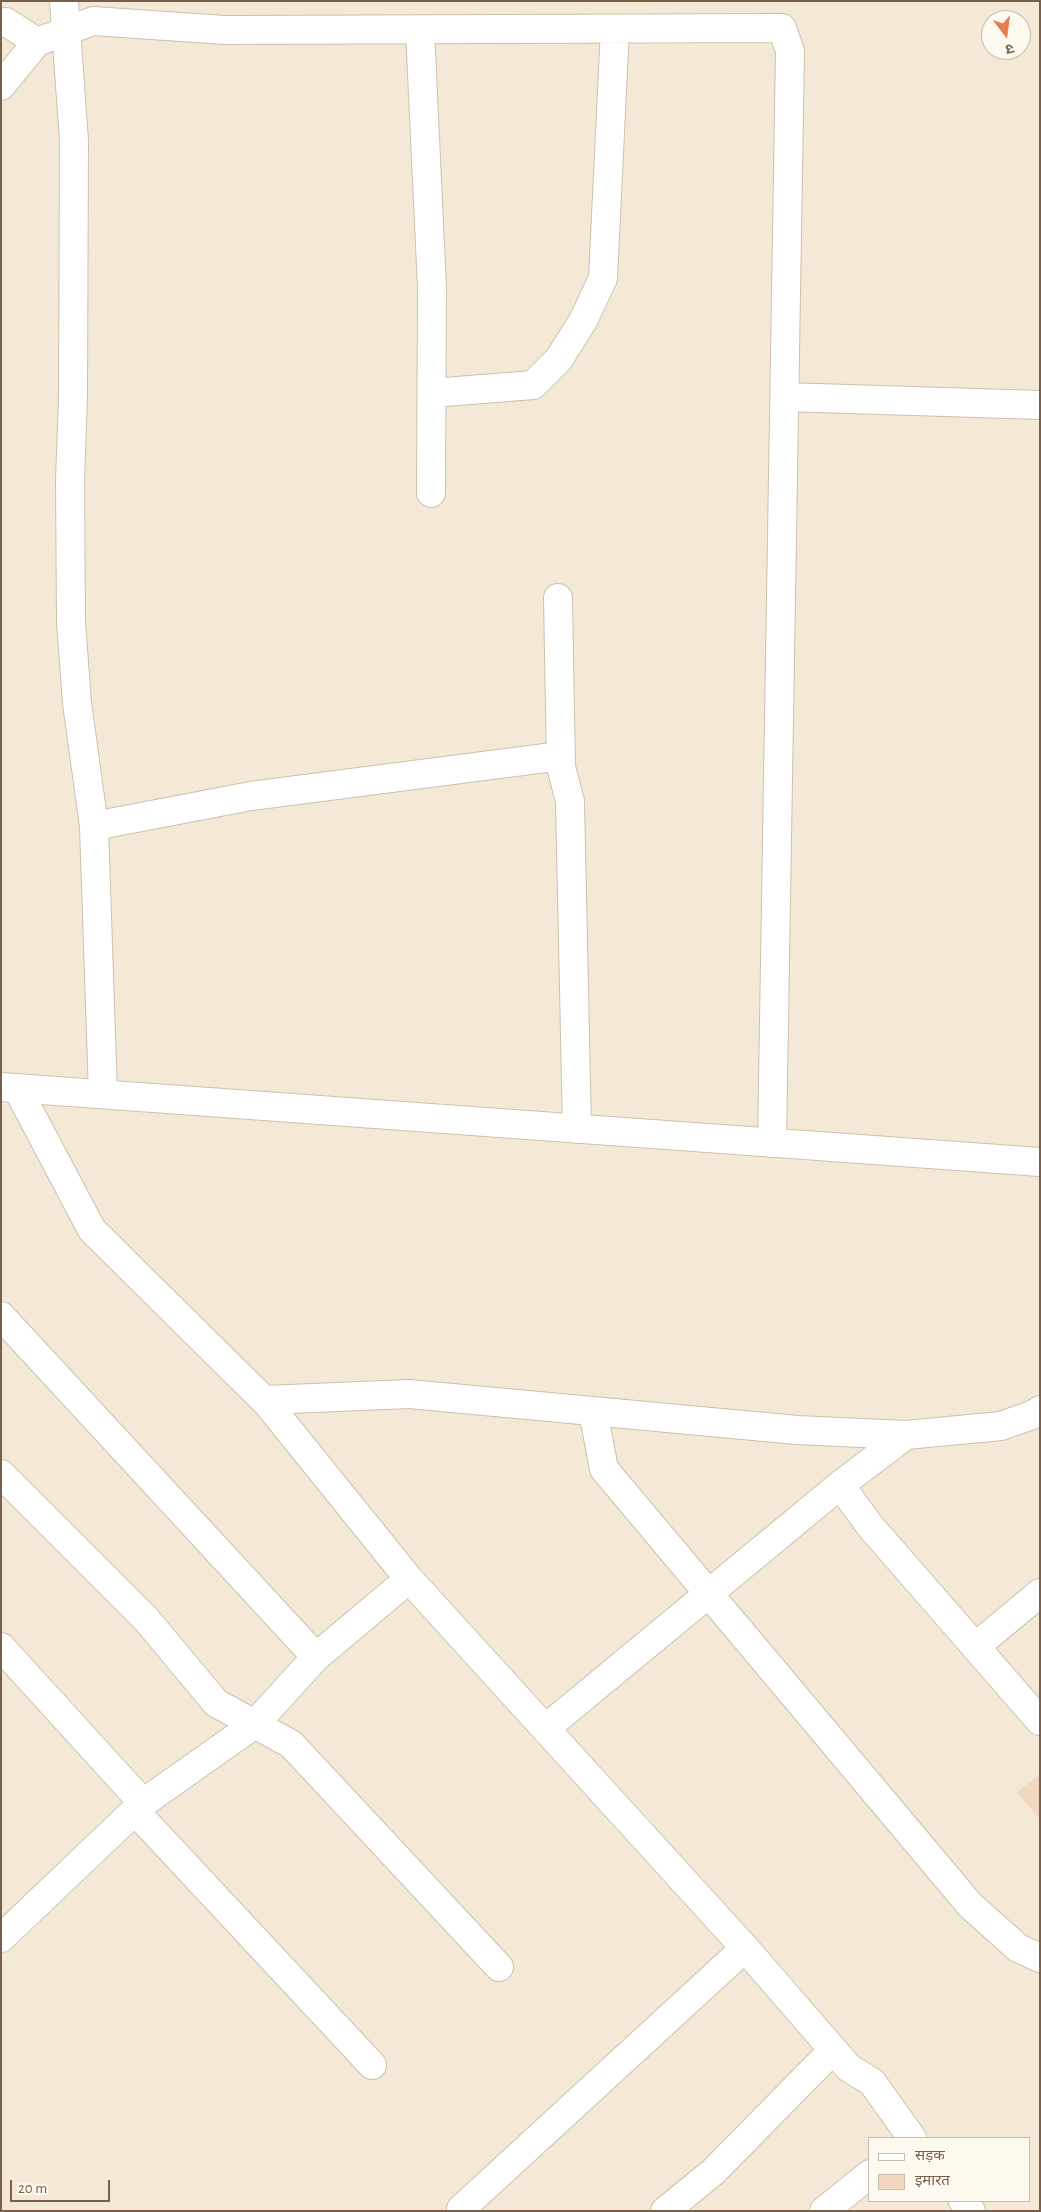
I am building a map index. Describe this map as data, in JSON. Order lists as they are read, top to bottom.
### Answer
{
  "legend": ["सड़क", "इमारत"],
  "scale_bar": "20 m",
  "north": "bottom"
}
